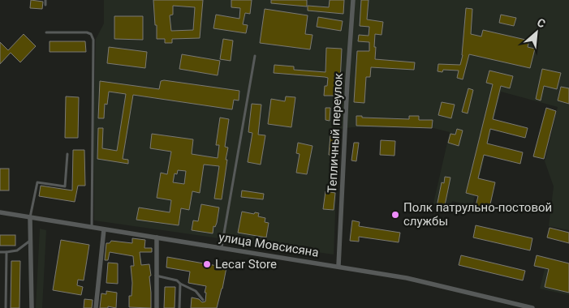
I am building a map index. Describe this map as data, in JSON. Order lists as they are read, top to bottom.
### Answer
{
  "streets": {
    "street": ["Тепличный переулок", "улица Мовсисяна"]
  },
  "crossings": [
    ["Тепличный переулок", "улица Мовсисяна"]
  ],
  "places": ["Полк патрульно-постовой службы", "Lecar Store"],
  "north": "top right"
}
